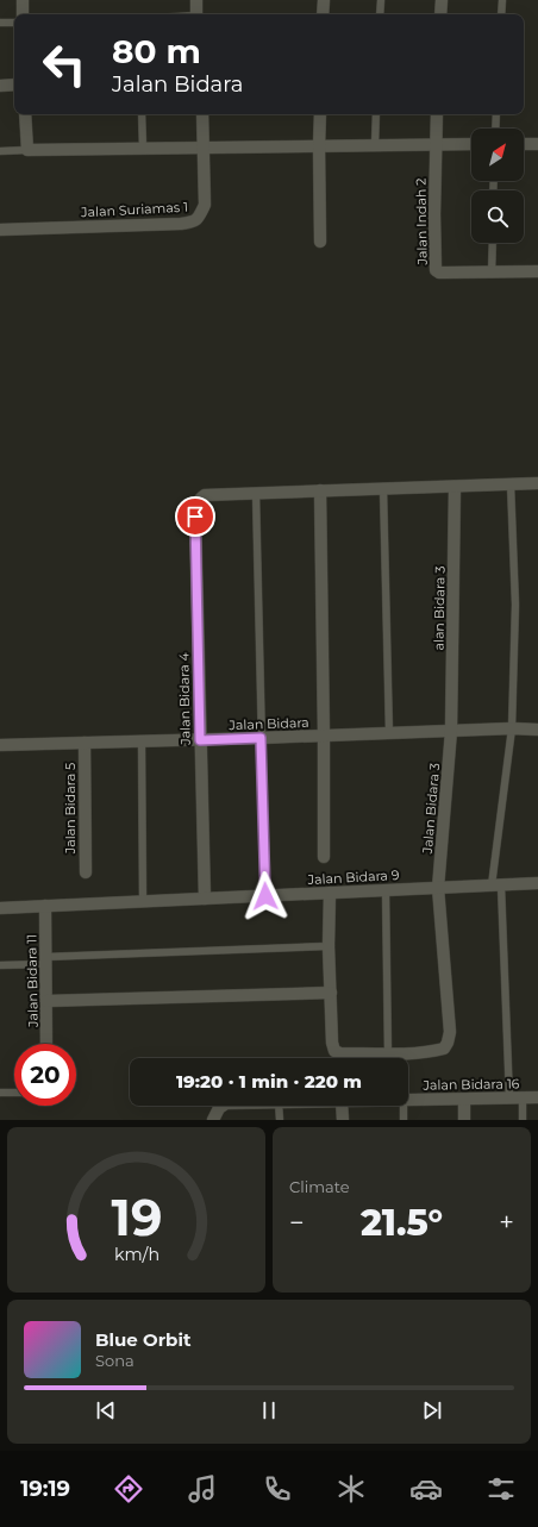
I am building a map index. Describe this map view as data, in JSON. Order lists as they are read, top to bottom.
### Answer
{
  "streets": {
    "street": [
      "Jalan Suriamas 1",
      "Jalan Indah 2",
      "alan Bidara 3",
      "Jalan Bidara 4",
      "Jalan Bidara",
      "Jalan Bidara 5",
      "Jalan Bidara 3",
      "Jalan Bidara 9",
      "Jalan Bidara 11",
      "Jalan Bidara 16"
    ]
  },
  "crossings": [
    ["alan Bidara 3", "Jalan Bidara"],
    ["alan Bidara 3", "Jalan Bidara 3"],
    ["Jalan Bidara 4", "Jalan Bidara"],
    ["Jalan Bidara 4", "Jalan Bidara 9"],
    ["Jalan Bidara", "Jalan Bidara 5"],
    ["Jalan Bidara", "Jalan Bidara 3"],
    ["Jalan Bidara 3", "Jalan Bidara 9"],
    ["Jalan Bidara 9", "Jalan Bidara 11"]
  ],
  "north": "top right",
  "page": {
    "turn": ["80 m", "Jalan Bidara"],
    "limit": "20",
    "trip": "19:20 · 1 min · 220 m",
    "tile": "Climate",
    "heat": ["−", "21.5°", "+"],
    "song": ["Blue Orbit", "Sona"],
    "tabs": "19:19",
    "gauge": ["19", "km/h"]
  }
}
